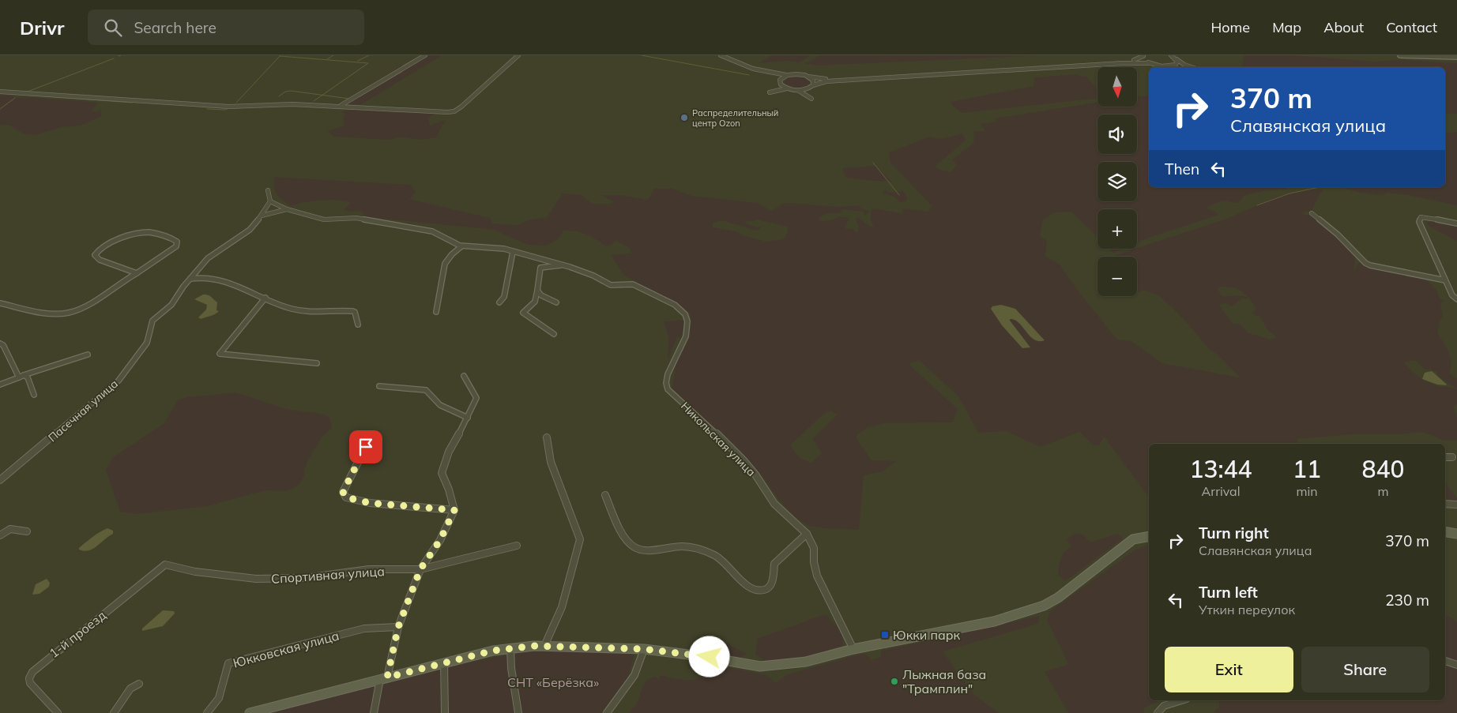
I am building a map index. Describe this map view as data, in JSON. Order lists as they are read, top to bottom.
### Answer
{
  "streets": {
    "street": [
      "Пасечная улица",
      "Никольская улица",
      "Спортивная улица",
      "1-й проезд",
      "Юкковская улица"
    ]
  },
  "crossings": [
    ["Спортивная улица", "1-й проезд"]
  ],
  "parks": ["СНТ «Берёзка»"],
  "places": {
    "other": ["Распределительный центр Ozon", "Лыжная база \"Трамплин\""],
    "transit": ["Юкки парк"]
  },
  "north": "bottom",
  "page": {
    "header": "Drivr",
    "search": "Search here",
    "nav": [
      "Home",
      "Map",
      "About",
      "Contact"
    ],
    "map_buttons": ["+", "−"],
    "turn": ["370 m", "Славянская улица"],
    "then": "Then",
    "eta": [
      "13:44",
      "Arrival",
      "11",
      "min",
      "840",
      "m"
    ],
    "list": [
      {
        "name": "Turn right",
        "note": "Славянская улица",
        "value": "370 m"
      },
      {
        "name": "Turn left",
        "note": "Уткин переулок",
        "value": "230 m"
      }
    ],
    "buttons": ["Exit", "Share"]
  }
}
